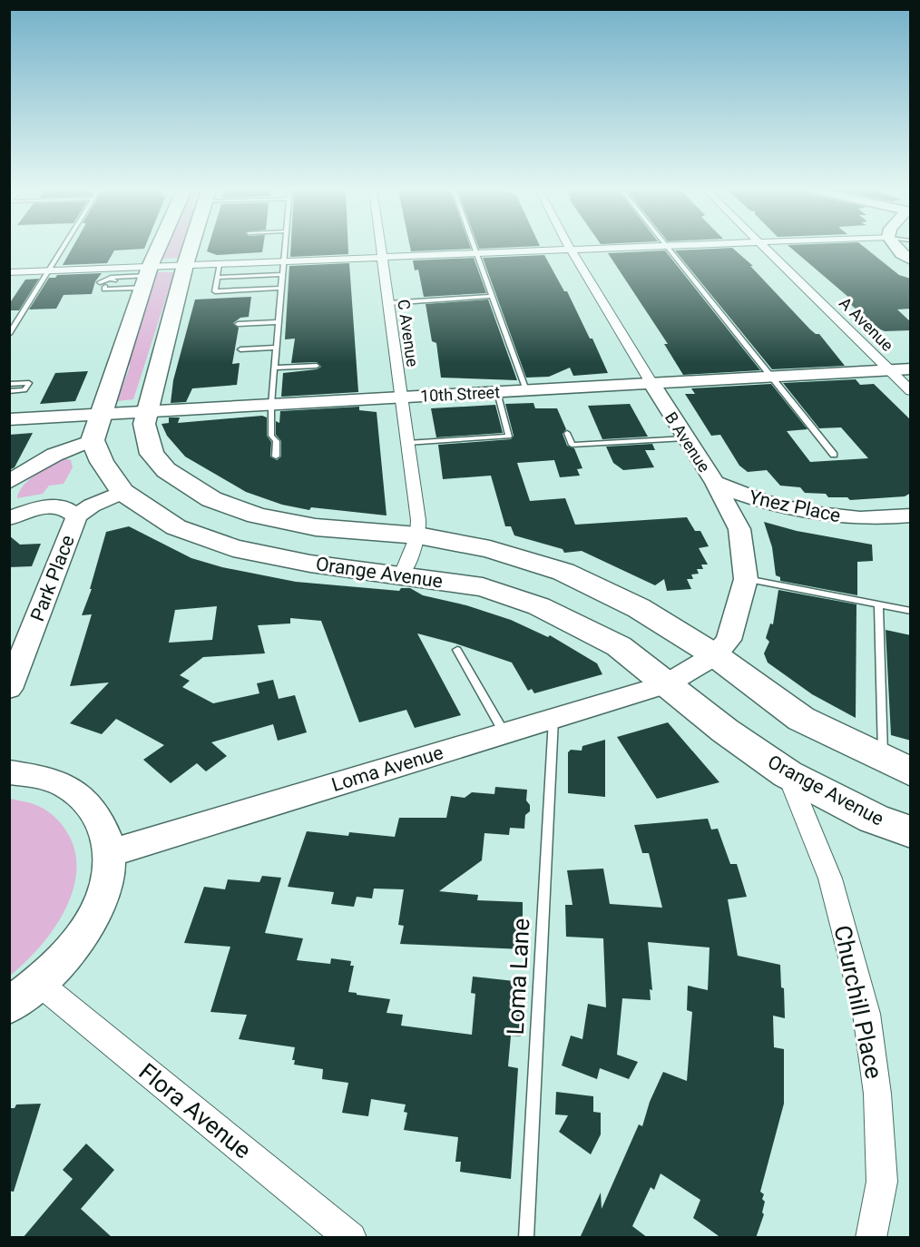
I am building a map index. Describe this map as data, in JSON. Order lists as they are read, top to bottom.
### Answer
{
  "streets": {
    "highway": ["Orange Avenue"],
    "street": [
      "A Avenue",
      "C Avenue",
      "10th Street",
      "B Avenue",
      "Ynez Place",
      "Park Place",
      "Loma Avenue",
      "Churchill Place",
      "Flora Avenue"
    ],
    "lane": ["Loma Lane"]
  },
  "crossings": [
    ["A Avenue", "10th Street"],
    ["C Avenue", "10th Street"],
    ["C Avenue", "Orange Avenue"],
    ["10th Street", "B Avenue"],
    ["10th Street", "Orange Avenue"],
    ["B Avenue", "Ynez Place"],
    ["B Avenue", "Orange Avenue"],
    ["B Avenue", "Loma Avenue"],
    ["Orange Avenue", "Park Place"],
    ["Orange Avenue", "Loma Avenue"],
    ["Orange Avenue", "Churchill Place"],
    ["Loma Avenue", "Loma Lane"]
  ]
}
